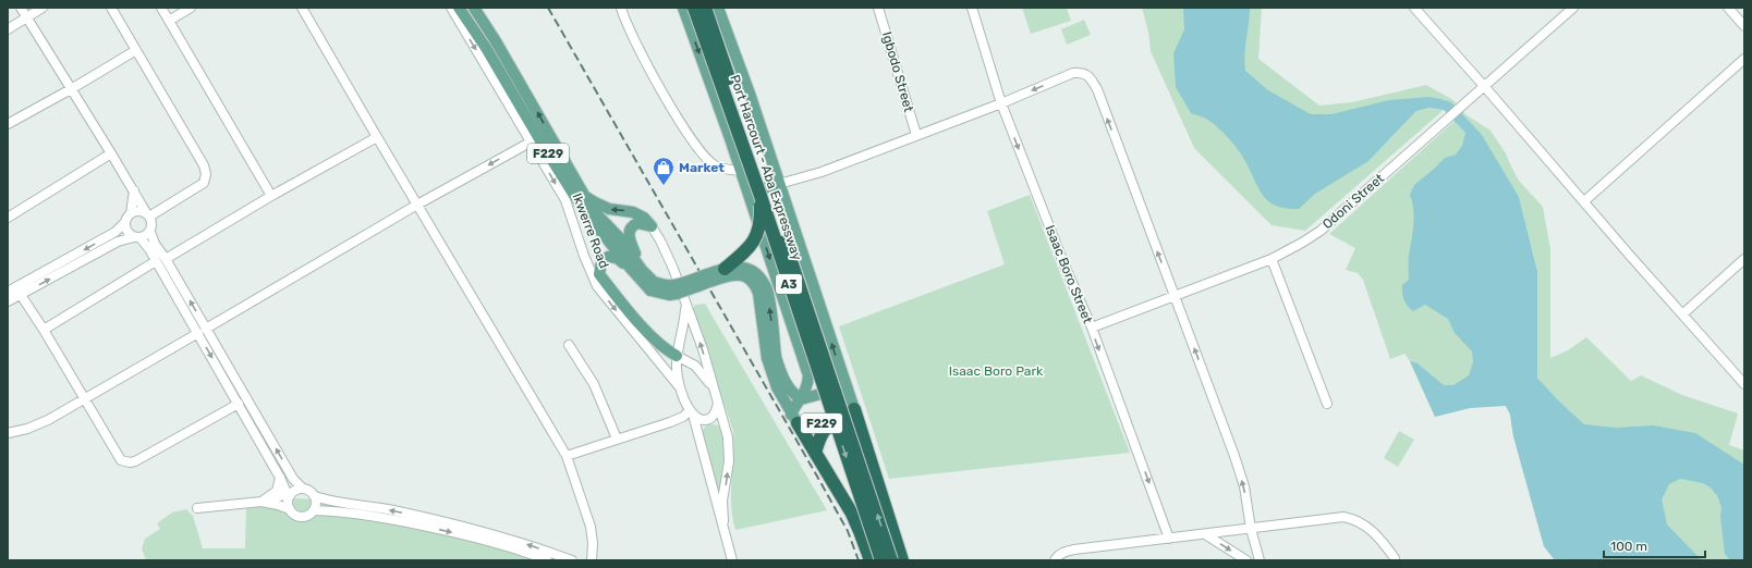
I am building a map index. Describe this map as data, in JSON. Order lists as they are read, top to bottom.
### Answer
{
  "streets": {
    "highway": ["F229", "Port Harcourt - Aba Expressway", "A3"],
    "main road": ["Ikwerre Road"],
    "street": ["Igbodo Street", "Odoni Street", "Isaac Boro Street"]
  },
  "crossings": [
    ["F229", "Ikwerre Road"],
    ["Odoni Street", "Isaac Boro Street"]
  ],
  "one_way": ["Isaac Boro Street"],
  "parks": ["Isaac Boro Park"],
  "places": {
    "shop": ["Market"]
  },
  "scale_bar": "100 m"
}
